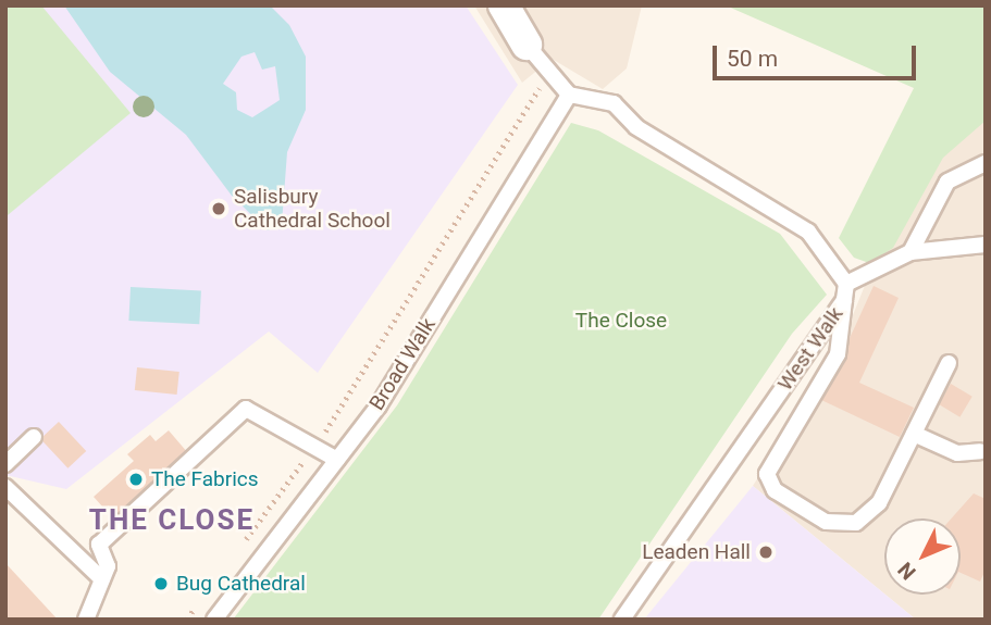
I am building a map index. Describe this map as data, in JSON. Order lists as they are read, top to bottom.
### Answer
{
  "streets": {
    "lane": ["West Walk", "Broad Walk"]
  },
  "crossings": [
    ["West Walk", "Broad Walk"]
  ],
  "districts": ["THE CLOSE"],
  "parks": ["The Close"],
  "places": [
    "Salisbury Cathedral School",
    "The Fabrics",
    "Leaden Hall",
    "Bug Cathedral"
  ],
  "scale_bar": "50 m",
  "north": "bottom left"
}
